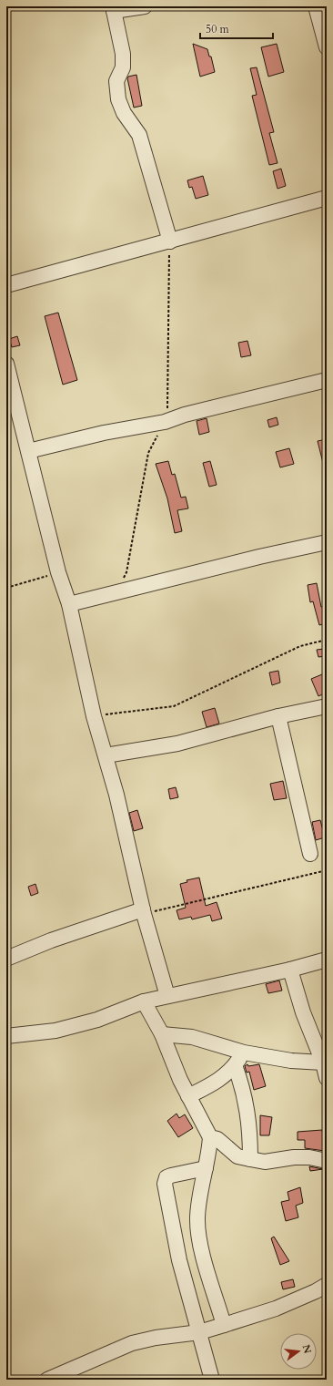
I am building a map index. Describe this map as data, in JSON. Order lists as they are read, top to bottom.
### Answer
{
  "scale_bar": "50 m",
  "north": "right"
}
